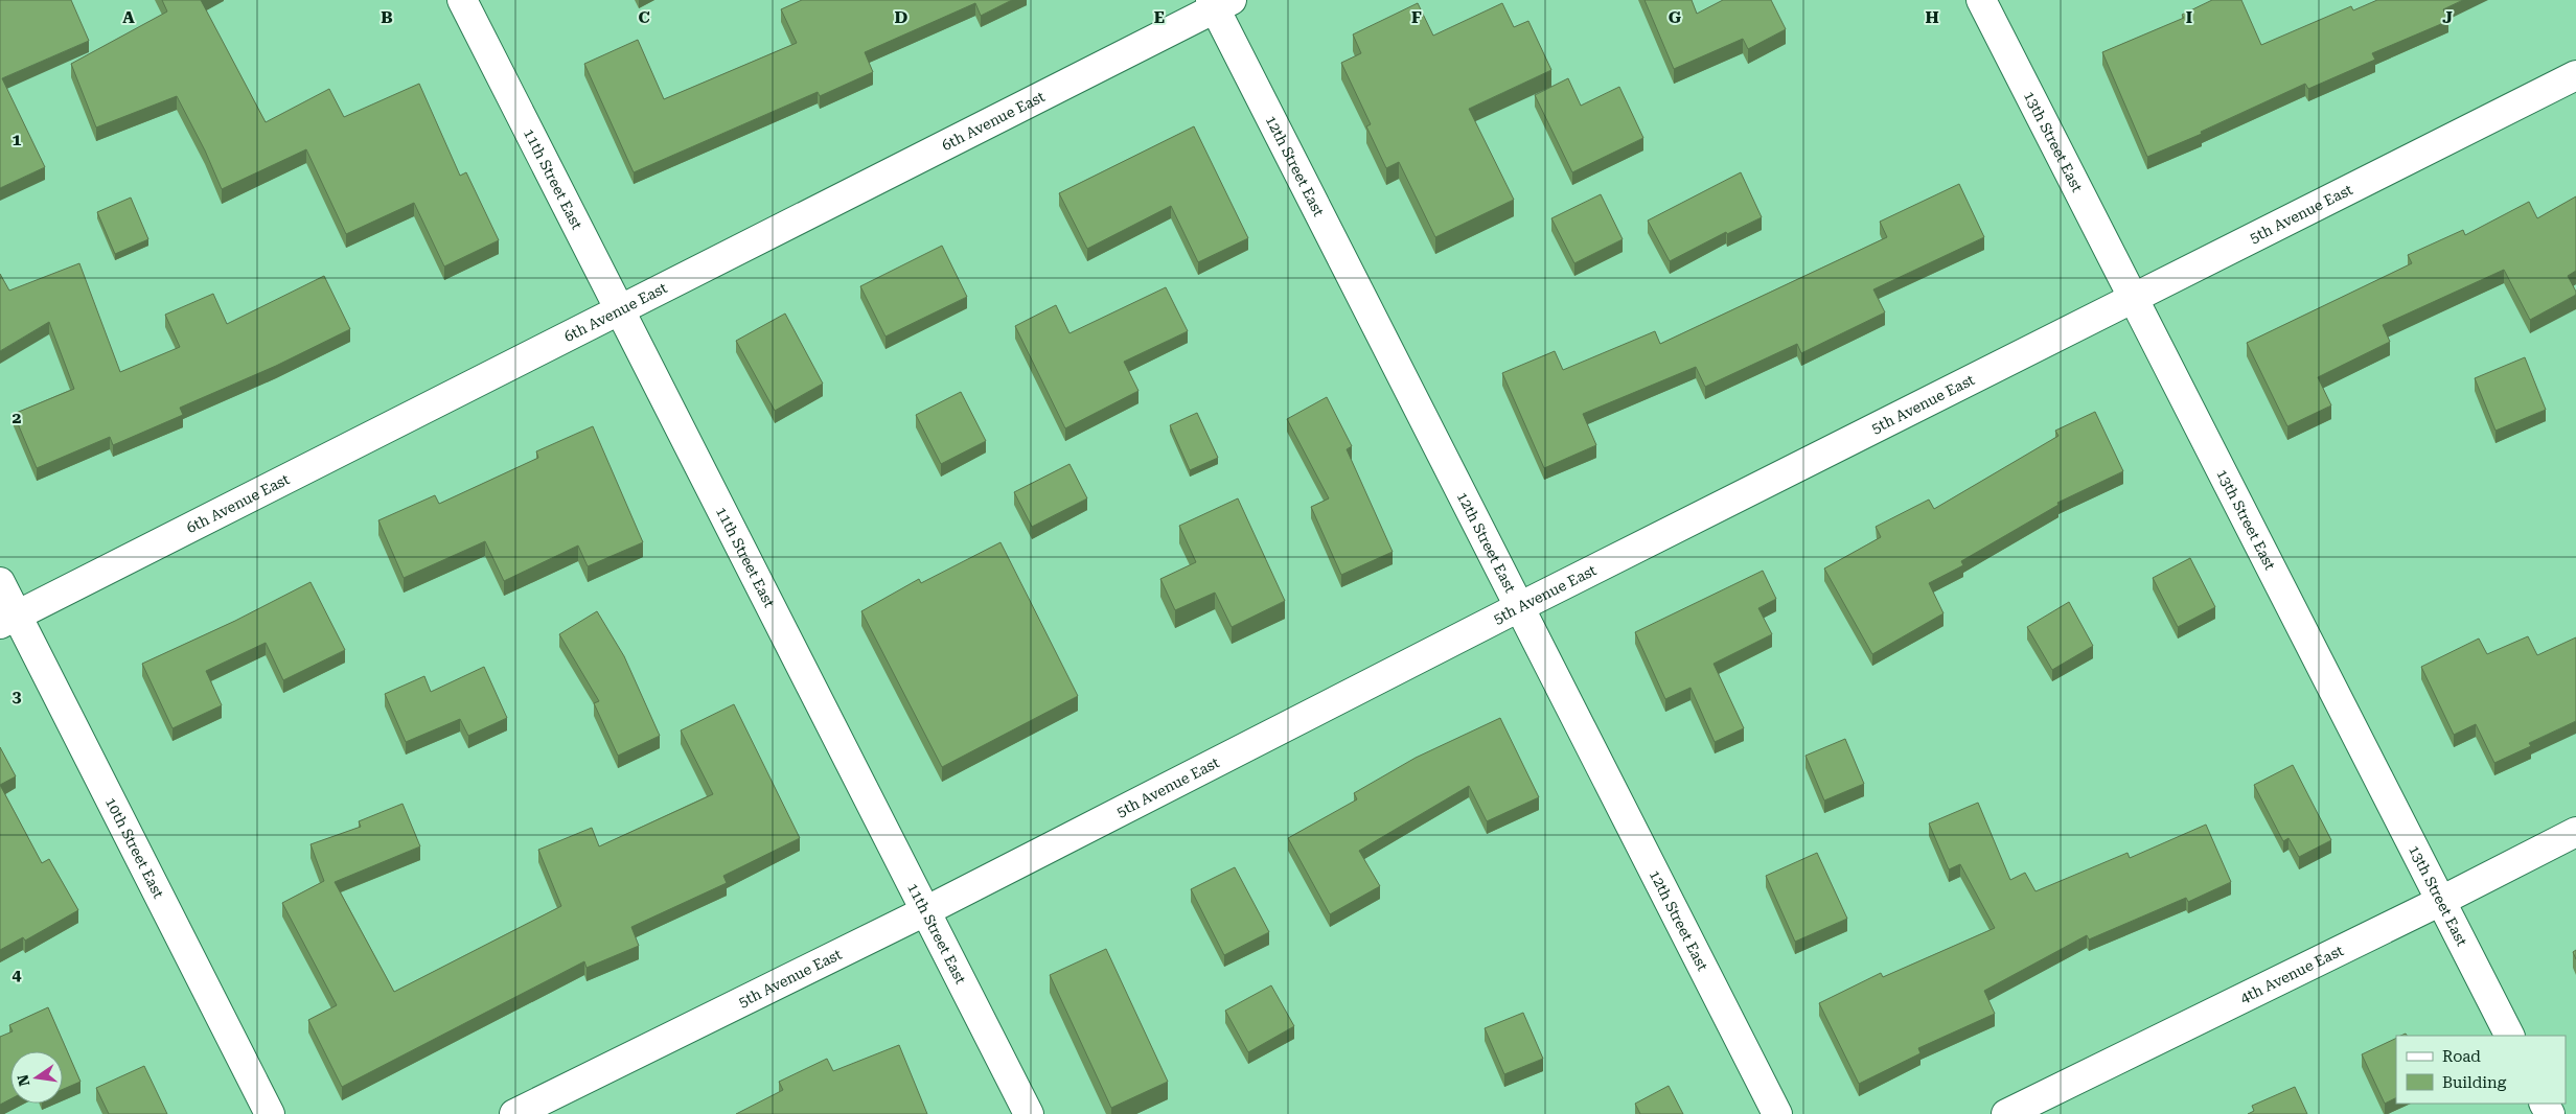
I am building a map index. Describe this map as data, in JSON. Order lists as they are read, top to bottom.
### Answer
{
  "streets": {
    "street": [
      "6th Avenue East",
      "13th Street East",
      "12th Street East",
      "11th Street East",
      "5th Avenue East",
      "10th Street East",
      "4th Avenue East"
    ]
  },
  "crossings": [
    ["6th Avenue East", "12th Street East"],
    ["6th Avenue East", "11th Street East"],
    ["6th Avenue East", "10th Street East"],
    ["13th Street East", "5th Avenue East"],
    ["13th Street East", "4th Avenue East"],
    ["12th Street East", "5th Avenue East"],
    ["11th Street East", "5th Avenue East"]
  ],
  "legend": ["Road", "Building"],
  "north": "left",
  "grid": {
    "columns": [
      "A",
      "B",
      "C",
      "D",
      "E",
      "F",
      "G",
      "H",
      "I",
      "J"
    ],
    "rows": [
      "1",
      "2",
      "3",
      "4"
    ]
  }
}
